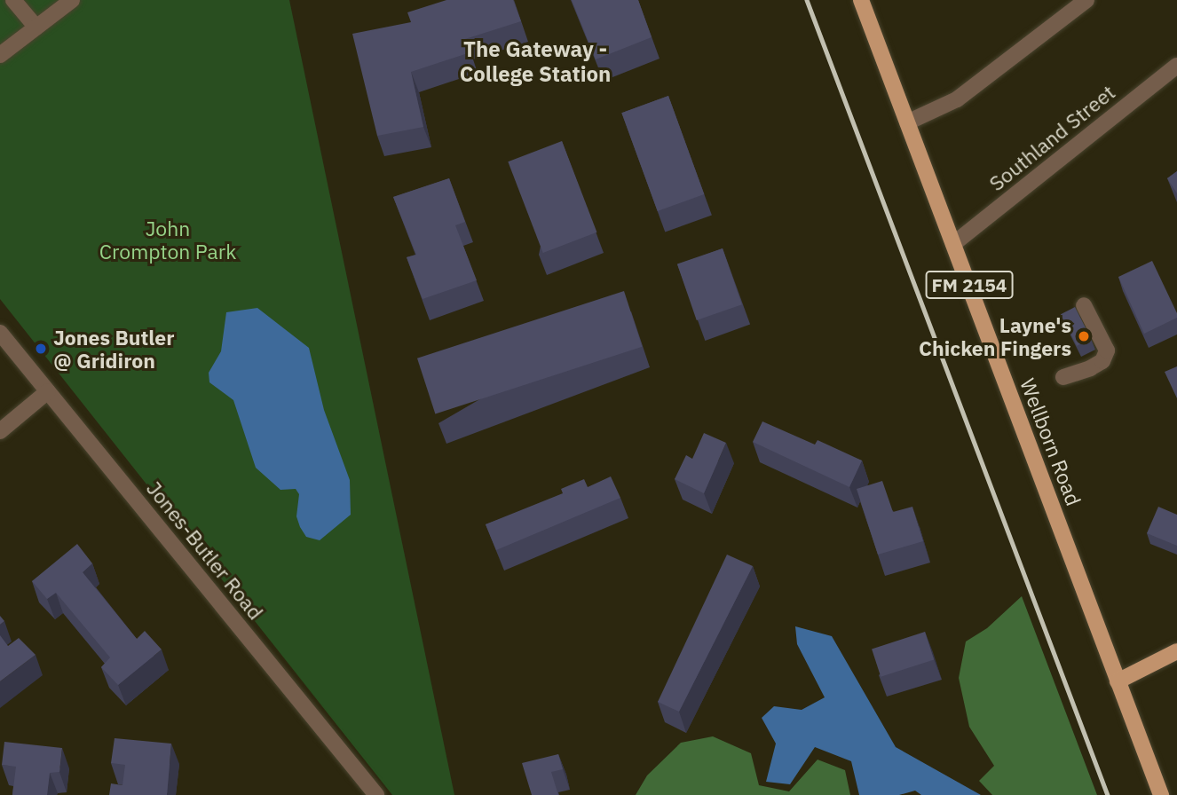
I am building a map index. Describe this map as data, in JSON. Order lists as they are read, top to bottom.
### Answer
{
  "streets": {
    "main road": ["FM 2154", "Wellborn Road"],
    "street": ["Southland Street", "Jones-Butler Road"]
  },
  "crossings": [
    ["Southland Street", "Wellborn Road"]
  ],
  "districts": ["The Gateway - College Station"],
  "parks": ["John Crompton Park"],
  "places": ["Layne's Chicken Fingers", "Jones Butler @ Gridiron"]
}
